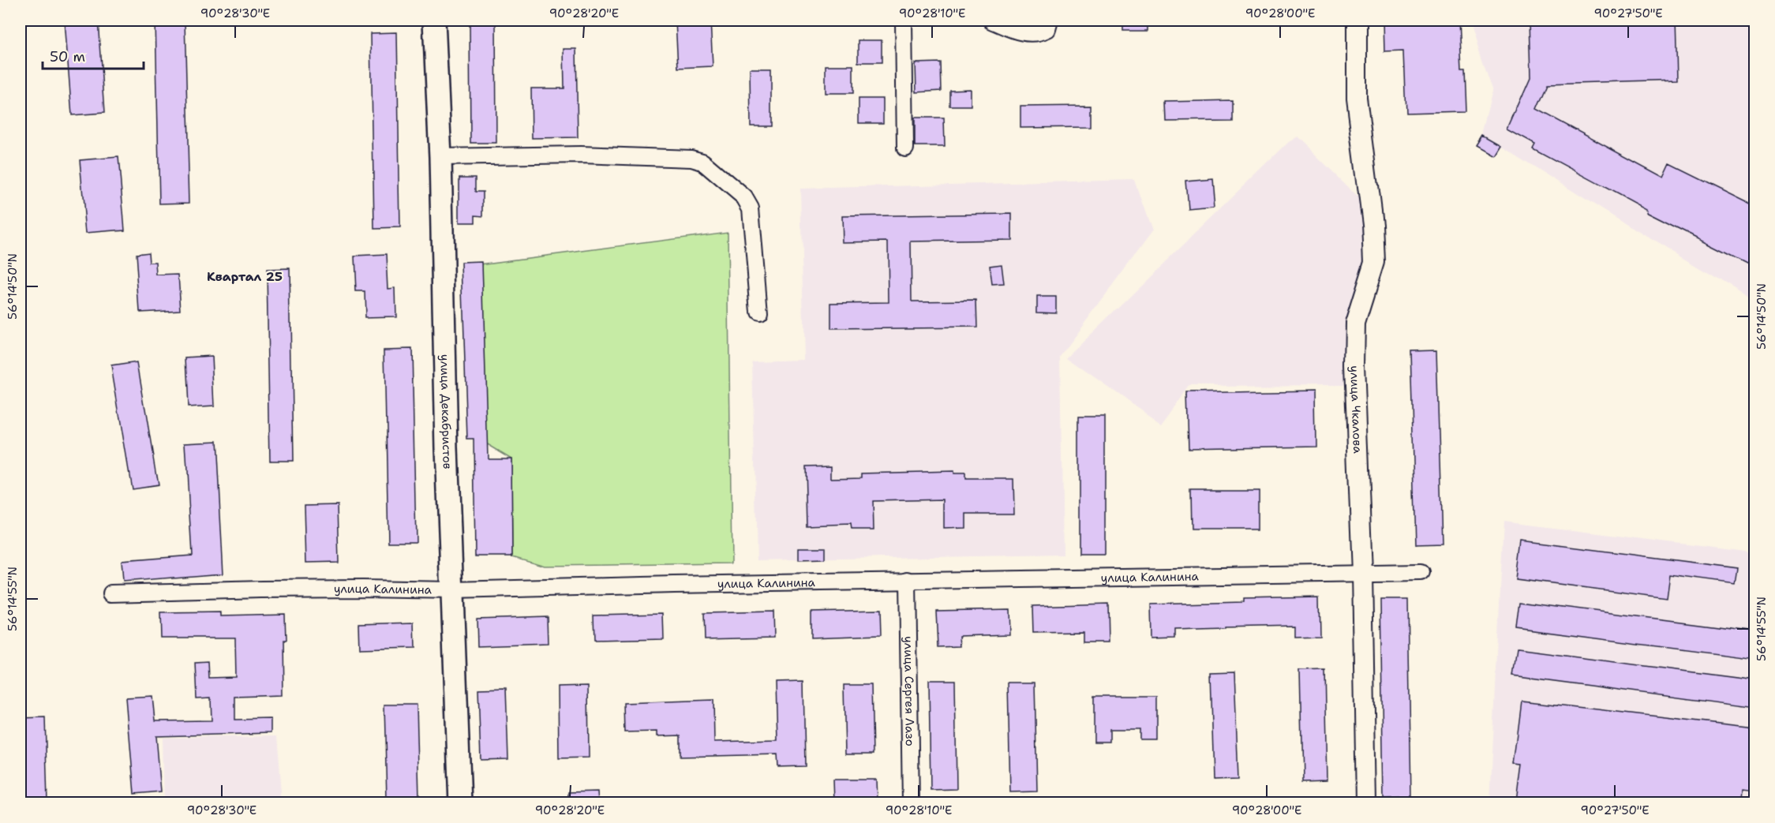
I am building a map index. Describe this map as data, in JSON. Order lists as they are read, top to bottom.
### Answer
{
  "streets": {
    "main road": ["улица Декабристов"],
    "street": ["улица Чкалова", "улица Калинина", "улица Сергея Лазо"]
  },
  "crossings": [
    ["улица Чкалова", "улица Калинина"],
    ["улица Декабристов", "улица Калинина"],
    ["улица Калинина", "улица Сергея Лазо"]
  ],
  "districts": ["Квартал 25"],
  "scale_bar": "50 m",
  "coordinates": [
    "90°28'30\"E",
    "90°28'20\"E",
    "90°28'10\"E",
    "90°28'00\"E",
    "90°27'50\"E",
    "56°14'50\"N",
    "56°14'55\"N"
  ]
}
